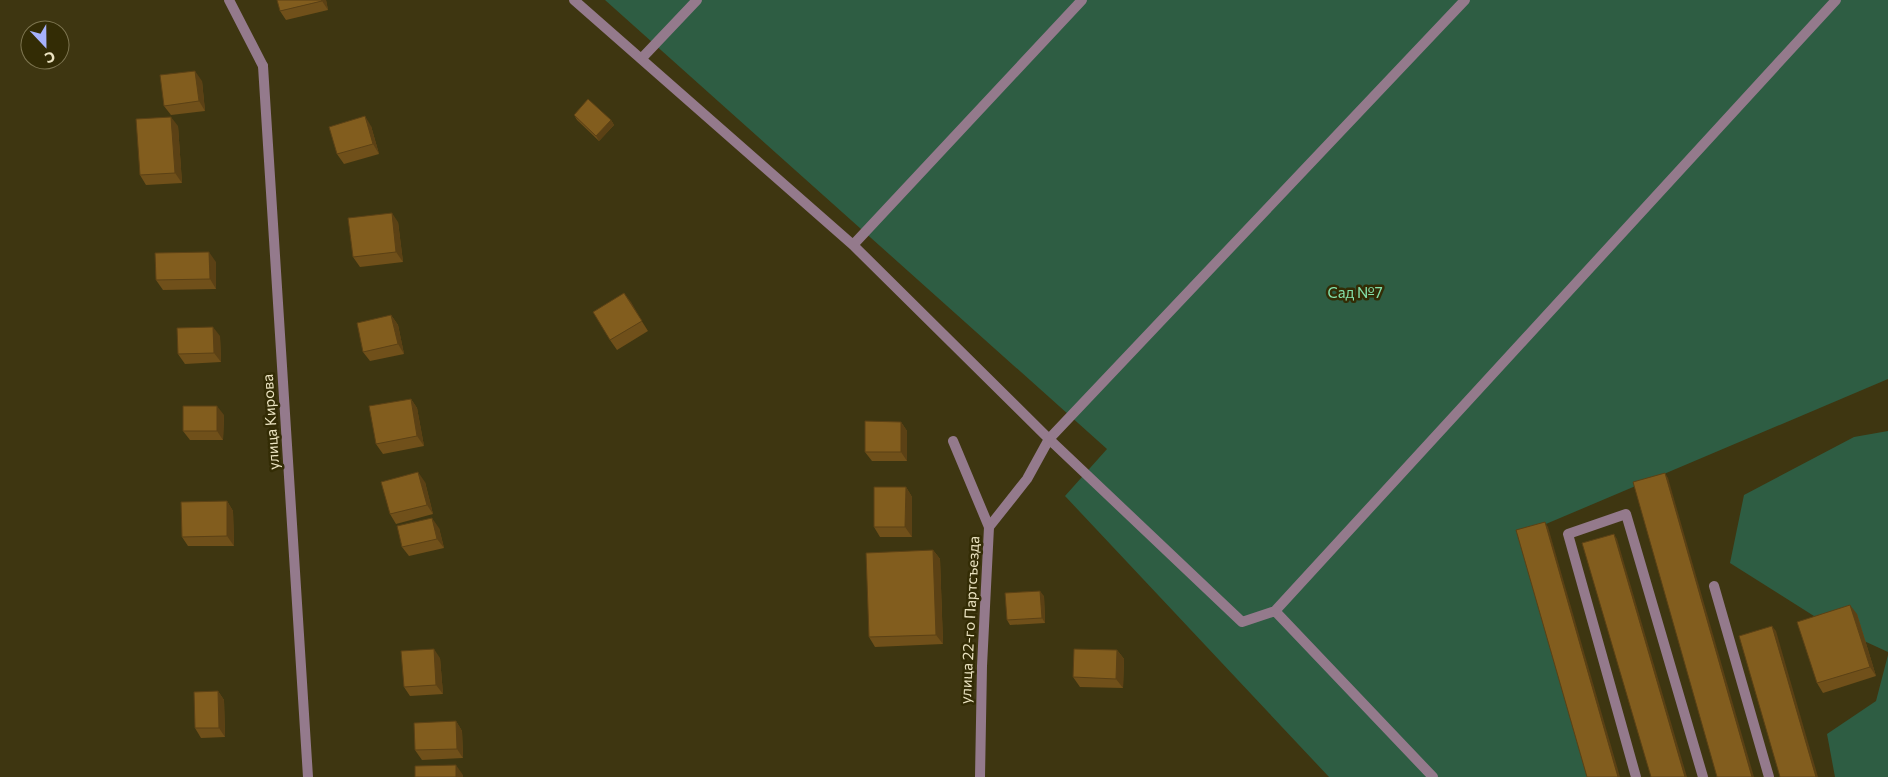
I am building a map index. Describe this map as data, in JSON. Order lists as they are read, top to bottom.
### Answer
{
  "streets": {
    "street": ["улица Кирова", "улица 22-го Партсъезда"]
  },
  "parks": ["Сад №7"],
  "north": "bottom"
}
